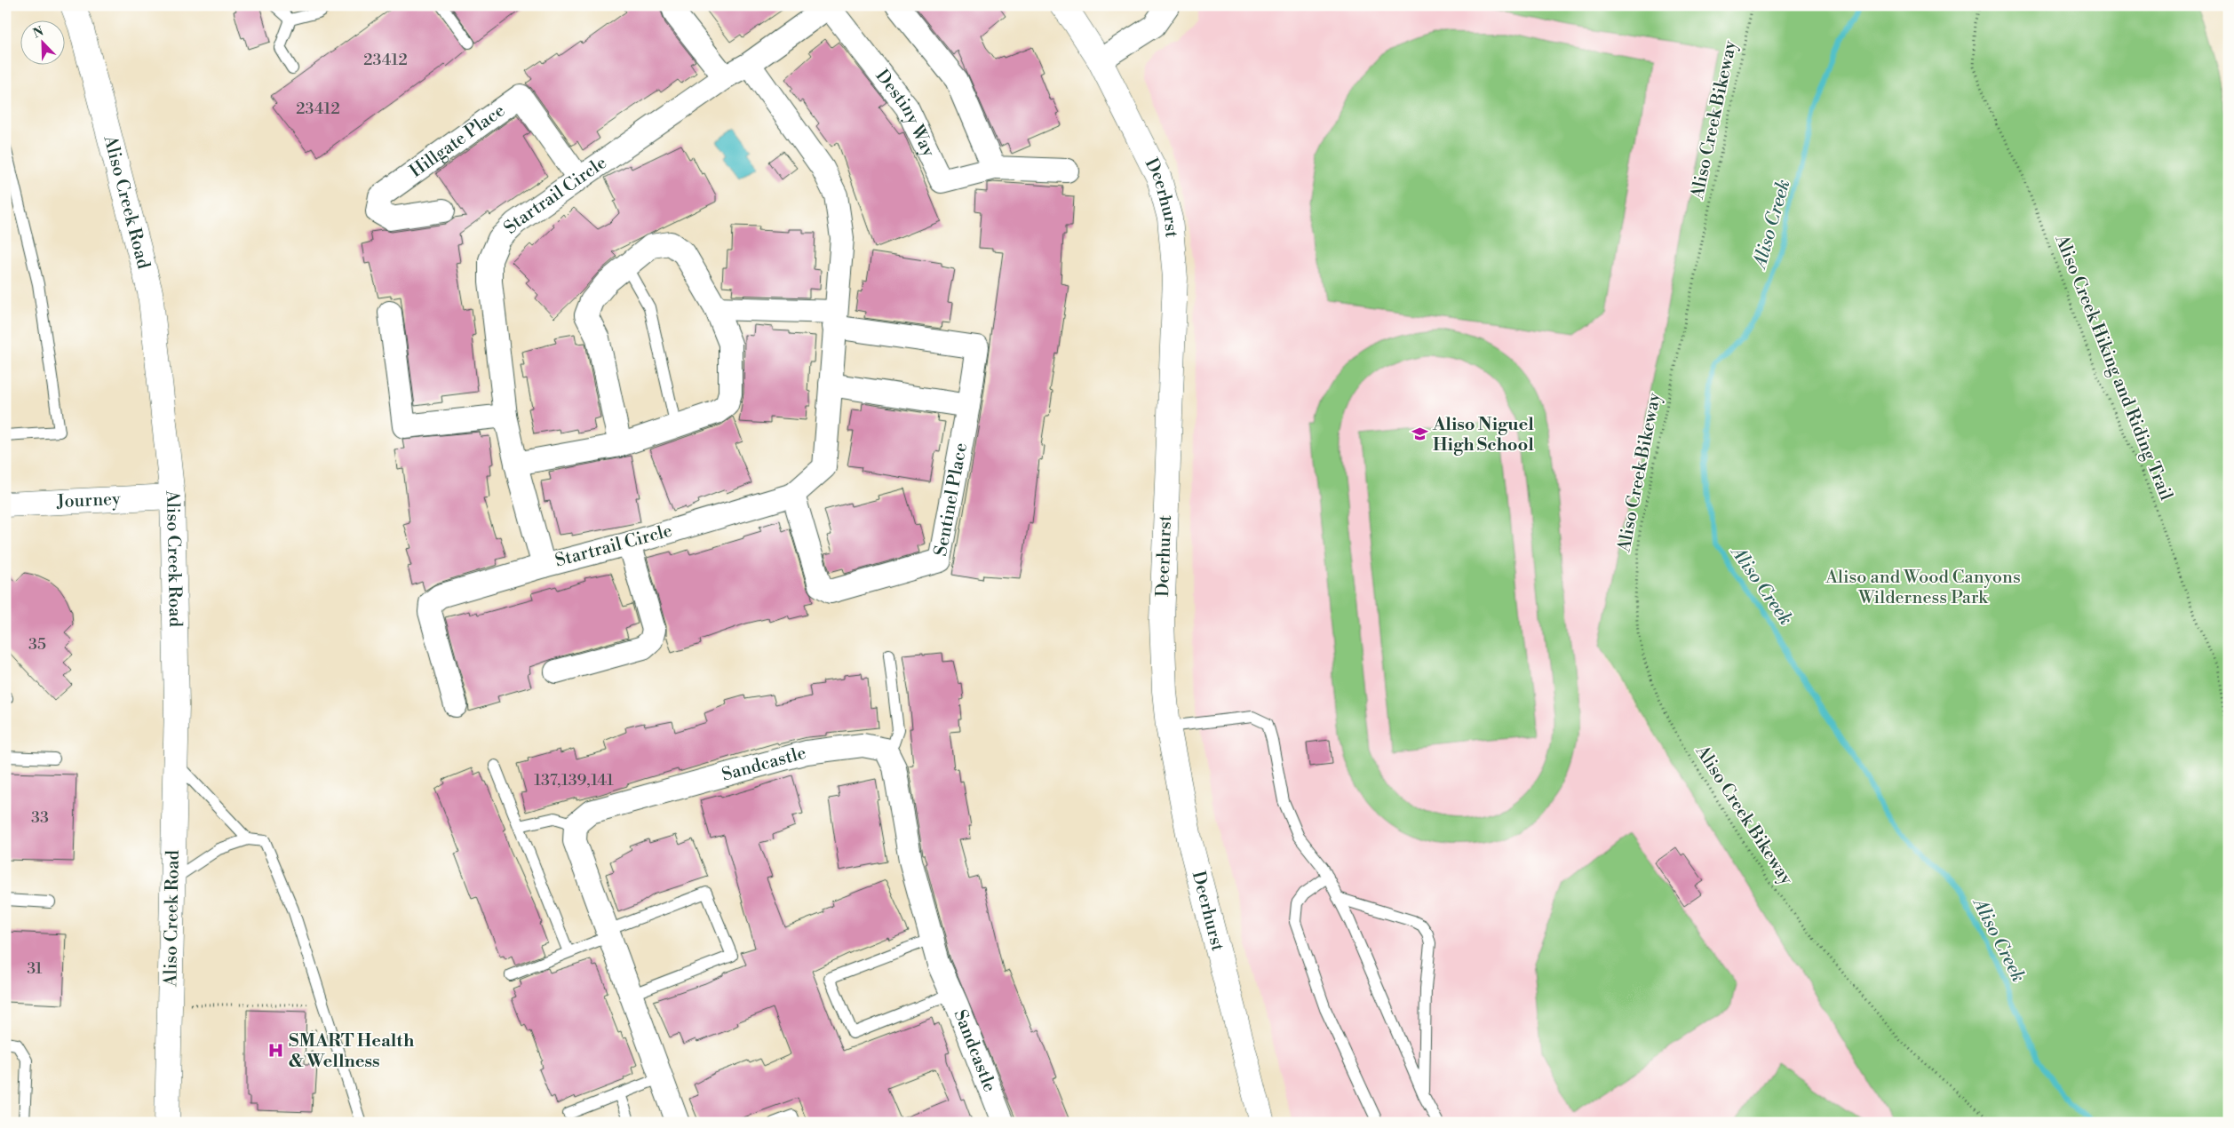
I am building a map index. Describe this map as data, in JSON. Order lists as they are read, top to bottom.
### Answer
{
  "streets": {
    "street": [
      "Destiny Way",
      "Hillgate Place",
      "Startrail Circle",
      "Deerhurst",
      "Aliso Creek Road",
      "Sentinel Place",
      "Journey",
      "Sandcastle"
    ],
    "path": ["Aliso Creek Bikeway", "Aliso Creek Hiking and Riding Trail"]
  },
  "crossings": [
    ["Destiny Way", "Startrail Circle"],
    ["Hillgate Place", "Startrail Circle"],
    ["Startrail Circle", "Sentinel Place"],
    ["Aliso Creek Road", "Journey"]
  ],
  "water": ["Aliso Creek"],
  "parks": ["Aliso and Wood Canyons Wilderness Park"],
  "places": {
    "school or university": ["Aliso Niguel High School"],
    "hospital": ["SMART Health & Wellness"]
  },
  "house_numbers": [
    "23412",
    "23412",
    "35",
    "137,139,141",
    "33",
    "31"
  ],
  "north": "top left"
}
